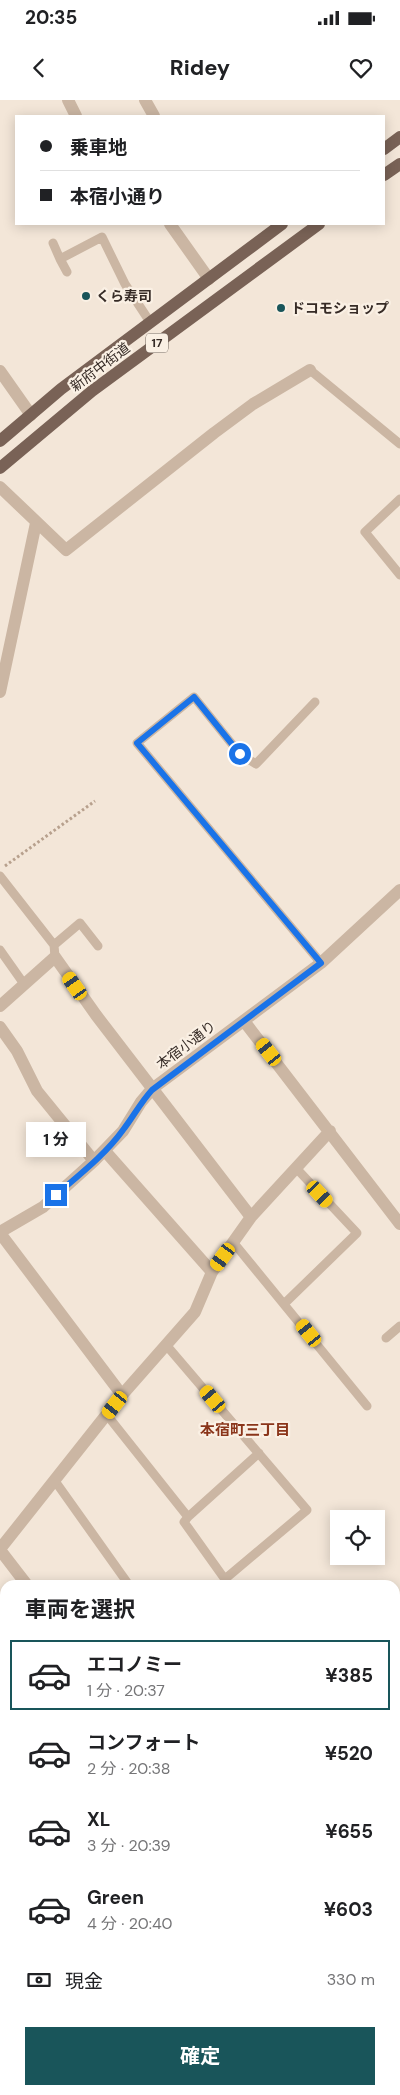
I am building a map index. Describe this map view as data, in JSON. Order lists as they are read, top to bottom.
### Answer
{
  "streets": {
    "main road": ["17", "新府中街道"],
    "street": ["本宿小通り"]
  },
  "districts": ["本宿町三丁目"],
  "places": ["くら寿司", "ドコモショップ"],
  "page": {
    "status": "20:35",
    "header": "Ridey",
    "banner": ["乗車地", "本宿小通り"],
    "bubble": "1 分",
    "heading": "車両を選択",
    "list": [
      {
        "name": "エコノミー",
        "note": "1 分 · 20:37",
        "value": "¥385"
      },
      {
        "name": "コンフォート",
        "note": "2 分 · 20:38",
        "value": "¥520"
      },
      {
        "name": "XL",
        "note": "3 分 · 20:39",
        "value": "¥655"
      },
      {
        "name": "Green",
        "note": "4 分 · 20:40",
        "value": "¥603"
      }
    ],
    "pay": ["現金", "330 m"],
    "buttons": "確定"
  }
}
